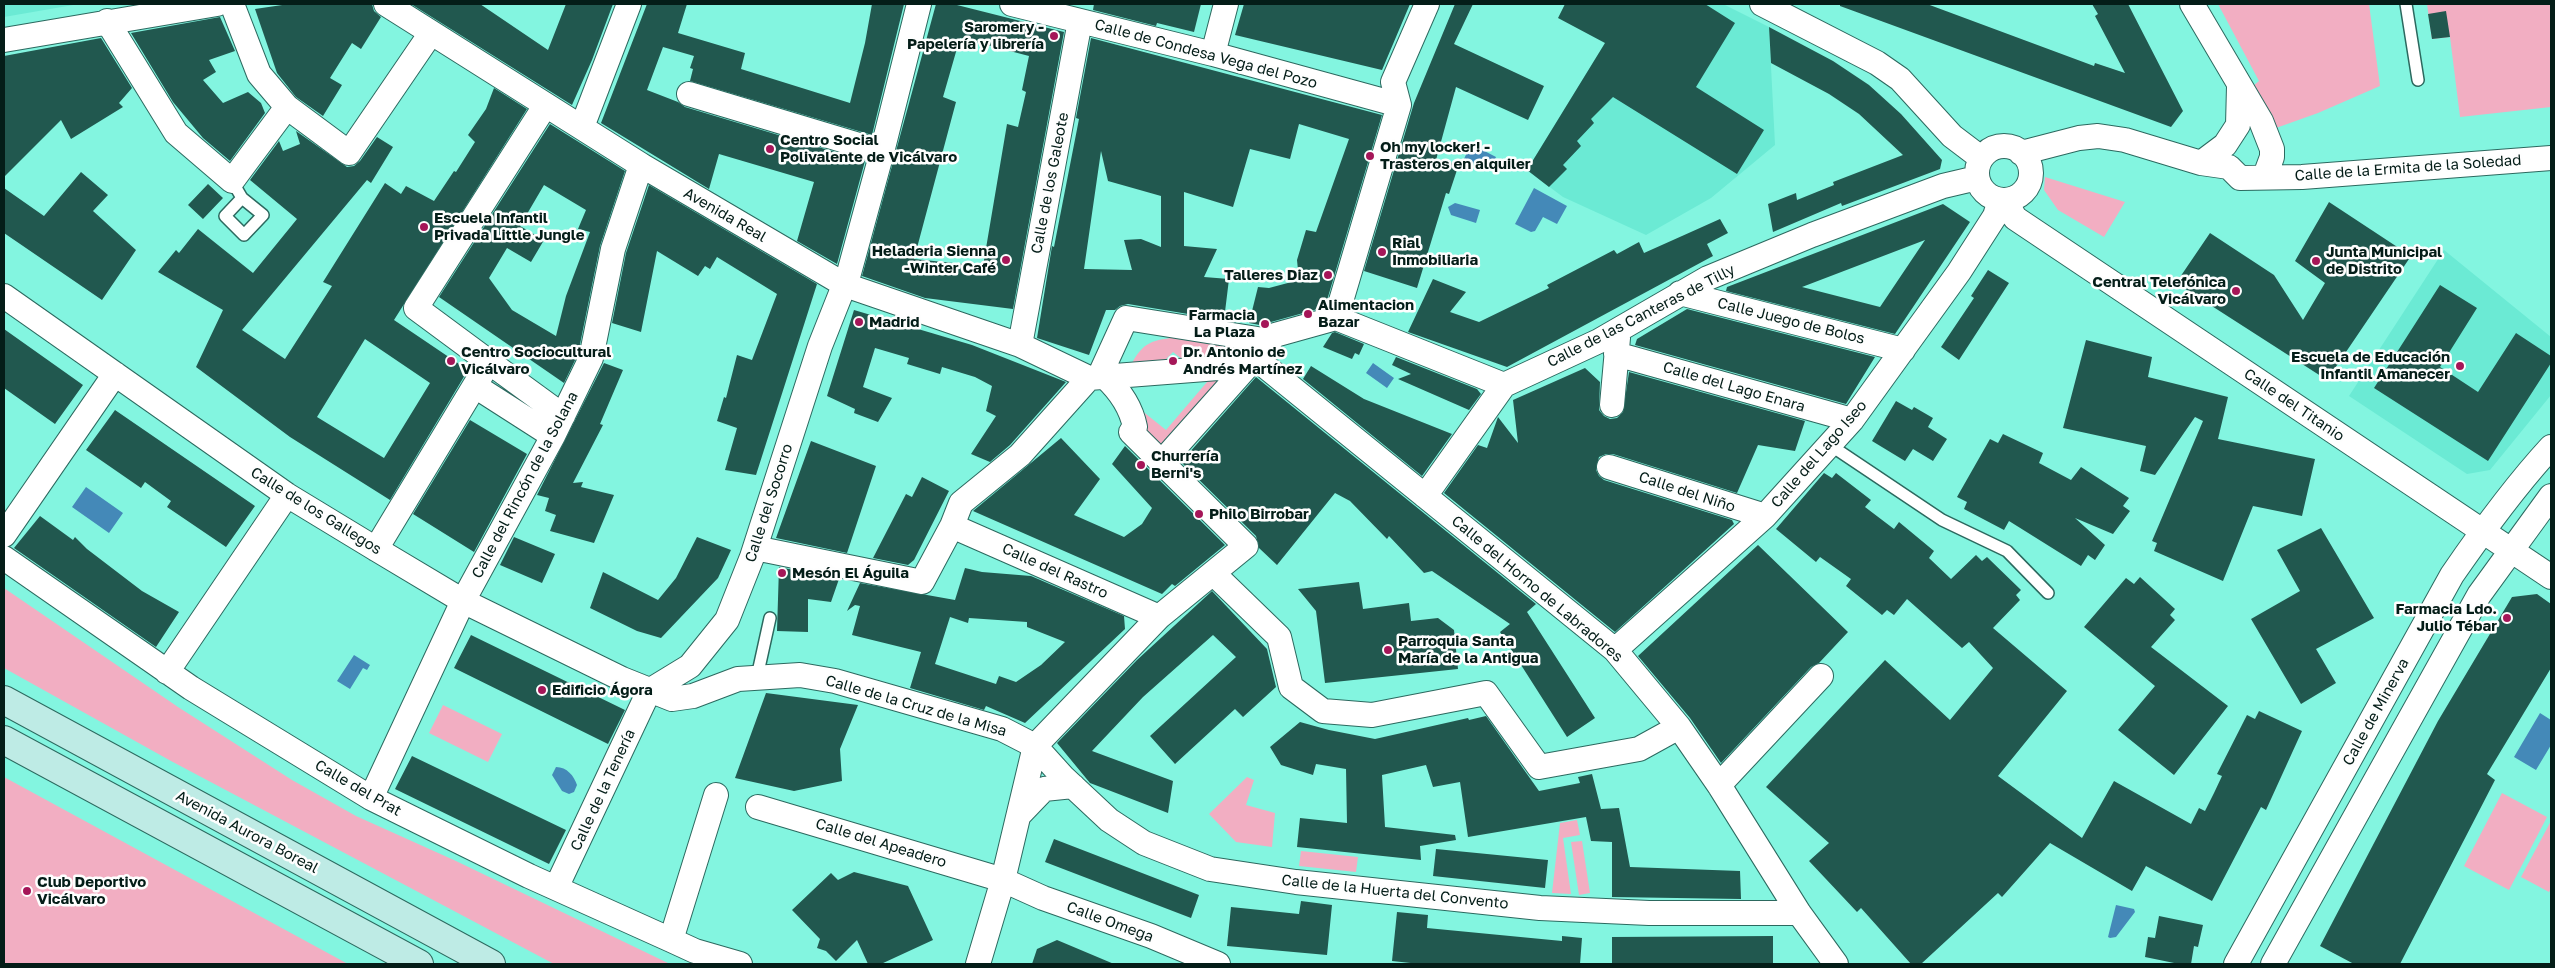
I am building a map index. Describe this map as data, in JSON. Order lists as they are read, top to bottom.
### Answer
{
  "streets": {
    "main road": ["Avenida Aurora Boreal"],
    "street": [
      "Calle de Condesa Vega del Pozo",
      "Calle de la Ermita de la Soledad",
      "Calle de los Galeote",
      "Avenida Real",
      "Calle de las Canteras de Tilly",
      "Calle Juego de Bolos",
      "Calle del Lago Enara",
      "Calle del Titanio",
      "Calle del Lago Iseo",
      "Calle del Rincón de la Solana",
      "Calle del Niño",
      "Calle del Socorro",
      "Calle de los Gallegos",
      "Calle del Rastro",
      "Calle del Horno de Labradores",
      "Calle de la Cruz de la Misa",
      "Calle de Minerva",
      "Calle del Prat",
      "Calle de la Tenería",
      "Calle del Apeadero",
      "Calle de la Huerta del Convento",
      "Calle Omega"
    ]
  },
  "crossings": [
    ["Calle de Condesa Vega del Pozo", "Calle de los Galeote"],
    ["Calle de los Galeote", "Avenida Real"],
    ["Avenida Real", "Calle del Rincón de la Solana"],
    ["Avenida Real", "Calle del Socorro"],
    ["Calle de las Canteras de Tilly", "Calle Juego de Bolos"],
    ["Calle de las Canteras de Tilly", "Calle del Titanio"],
    ["Calle de las Canteras de Tilly", "Calle del Lago Iseo"],
    ["Calle Juego de Bolos", "Calle del Lago Iseo"],
    ["Calle del Lago Enara", "Calle del Lago Iseo"],
    ["Calle del Titanio", "Calle del Lago Iseo"],
    ["Calle del Titanio", "Calle de Minerva"],
    ["Calle del Lago Iseo", "Calle del Niño"],
    ["Calle del Lago Iseo", "Calle del Horno de Labradores"],
    ["Calle del Rincón de la Solana", "Calle de los Gallegos"],
    ["Calle del Rincón de la Solana", "Calle del Prat"],
    ["Calle del Socorro", "Calle de los Gallegos"],
    ["Calle del Socorro", "Calle de la Cruz de la Misa"],
    ["Calle del Socorro", "Calle de la Tenería"],
    ["Calle de los Gallegos", "Calle de la Cruz de la Misa"],
    ["Calle de los Gallegos", "Calle de la Tenería"],
    ["Calle del Horno de Labradores", "Calle de la Huerta del Convento"],
    ["Calle de la Cruz de la Misa", "Calle de la Tenería"],
    ["Calle de la Cruz de la Misa", "Calle de la Huerta del Convento"],
    ["Calle del Prat", "Calle de la Tenería"],
    ["Calle del Apeadero", "Calle Omega"]
  ],
  "places": [
    "Saromery - Papelería y librería",
    "Centro Social Polivalente de Vicálvaro",
    "Oh my locker! - Trasteros en alquiler",
    "Escuela Infantil Privada Little Jungle",
    "Rial Inmobiliaria",
    "Heladeria Sienna -Winter Café",
    "Junta Municipal de Distrito",
    "Talleres Diaz",
    "Central Telefónica Vicálvaro",
    "Alimentacion Bazar",
    "Madrid",
    "Farmacia La Plaza",
    "Centro Sociocultural Vicálvaro",
    "Dr. Antonio de Andrés Martínez",
    "Escuela de Educación Infantil Amanecer",
    "Churrería Berni's",
    "Philo Birrobar",
    "Mesón El Águila",
    "Farmacia Ldo. Julio Tébar",
    "Parroquia Santa María de la Antigua",
    "Edificio Ágora",
    "Club Deportivo Vicálvaro"
  ]
}
